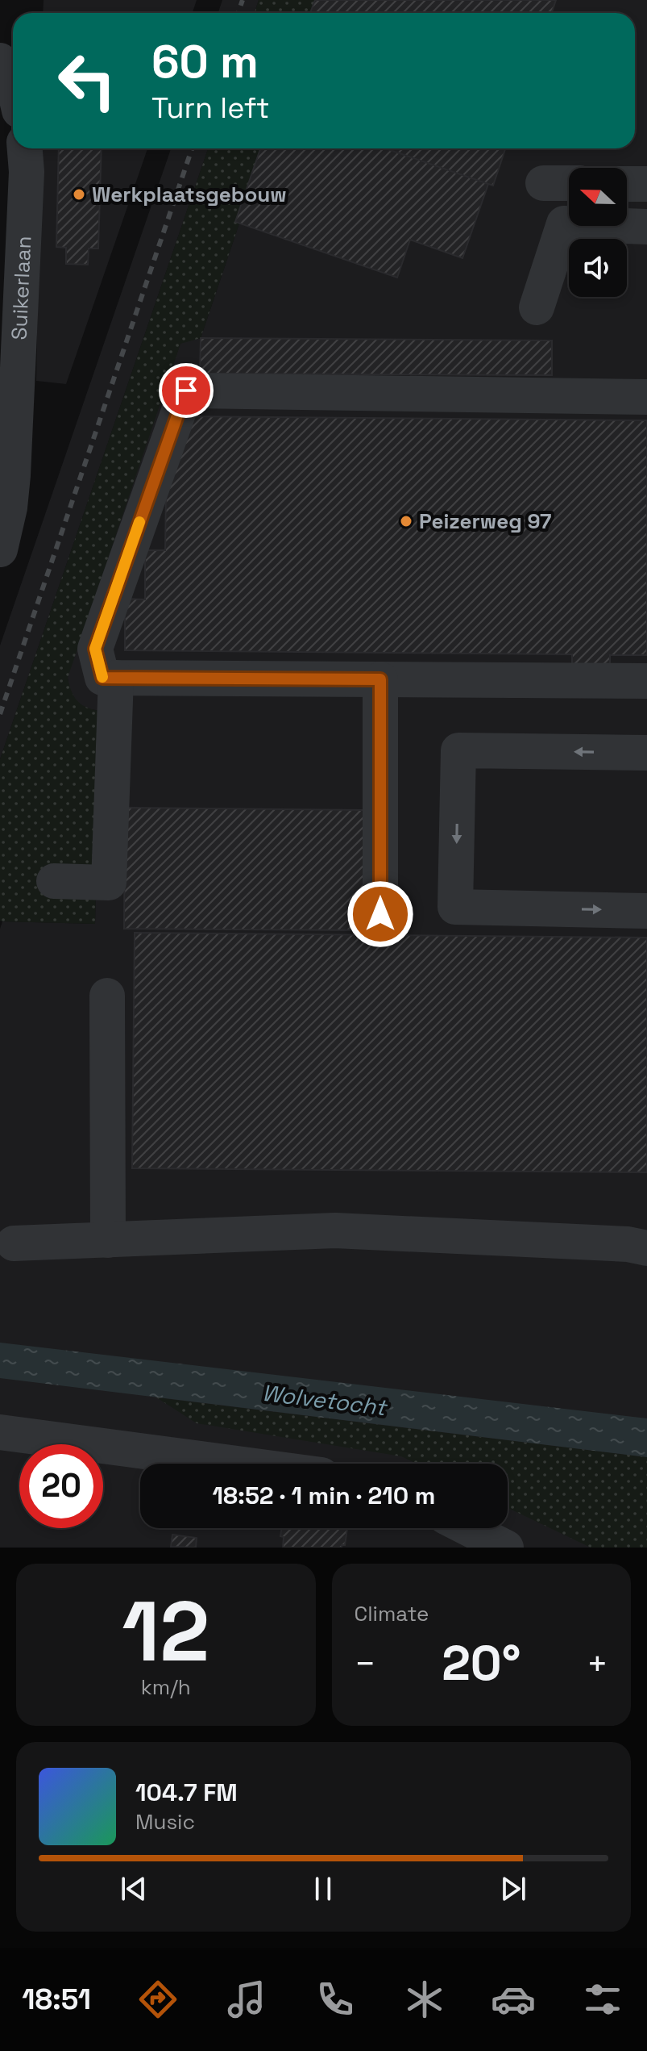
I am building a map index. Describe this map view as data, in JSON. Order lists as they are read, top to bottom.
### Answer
{
  "streets": {
    "lane": ["Suikerlaan"]
  },
  "water": ["Wolvetocht"],
  "places": ["Werkplaatsgebouw", "Peizerweg 97"],
  "north": "left",
  "page": {
    "turn": ["60 m", "Turn left"],
    "limit": "20",
    "trip": "18:52 · 1 min · 210 m",
    "tile": [
      ["12", "km/h"],
      "Climate"
    ],
    "heat": ["−", "20°", "+"],
    "song": ["104.7 FM", "Music"],
    "tabs": "18:51"
  }
}
